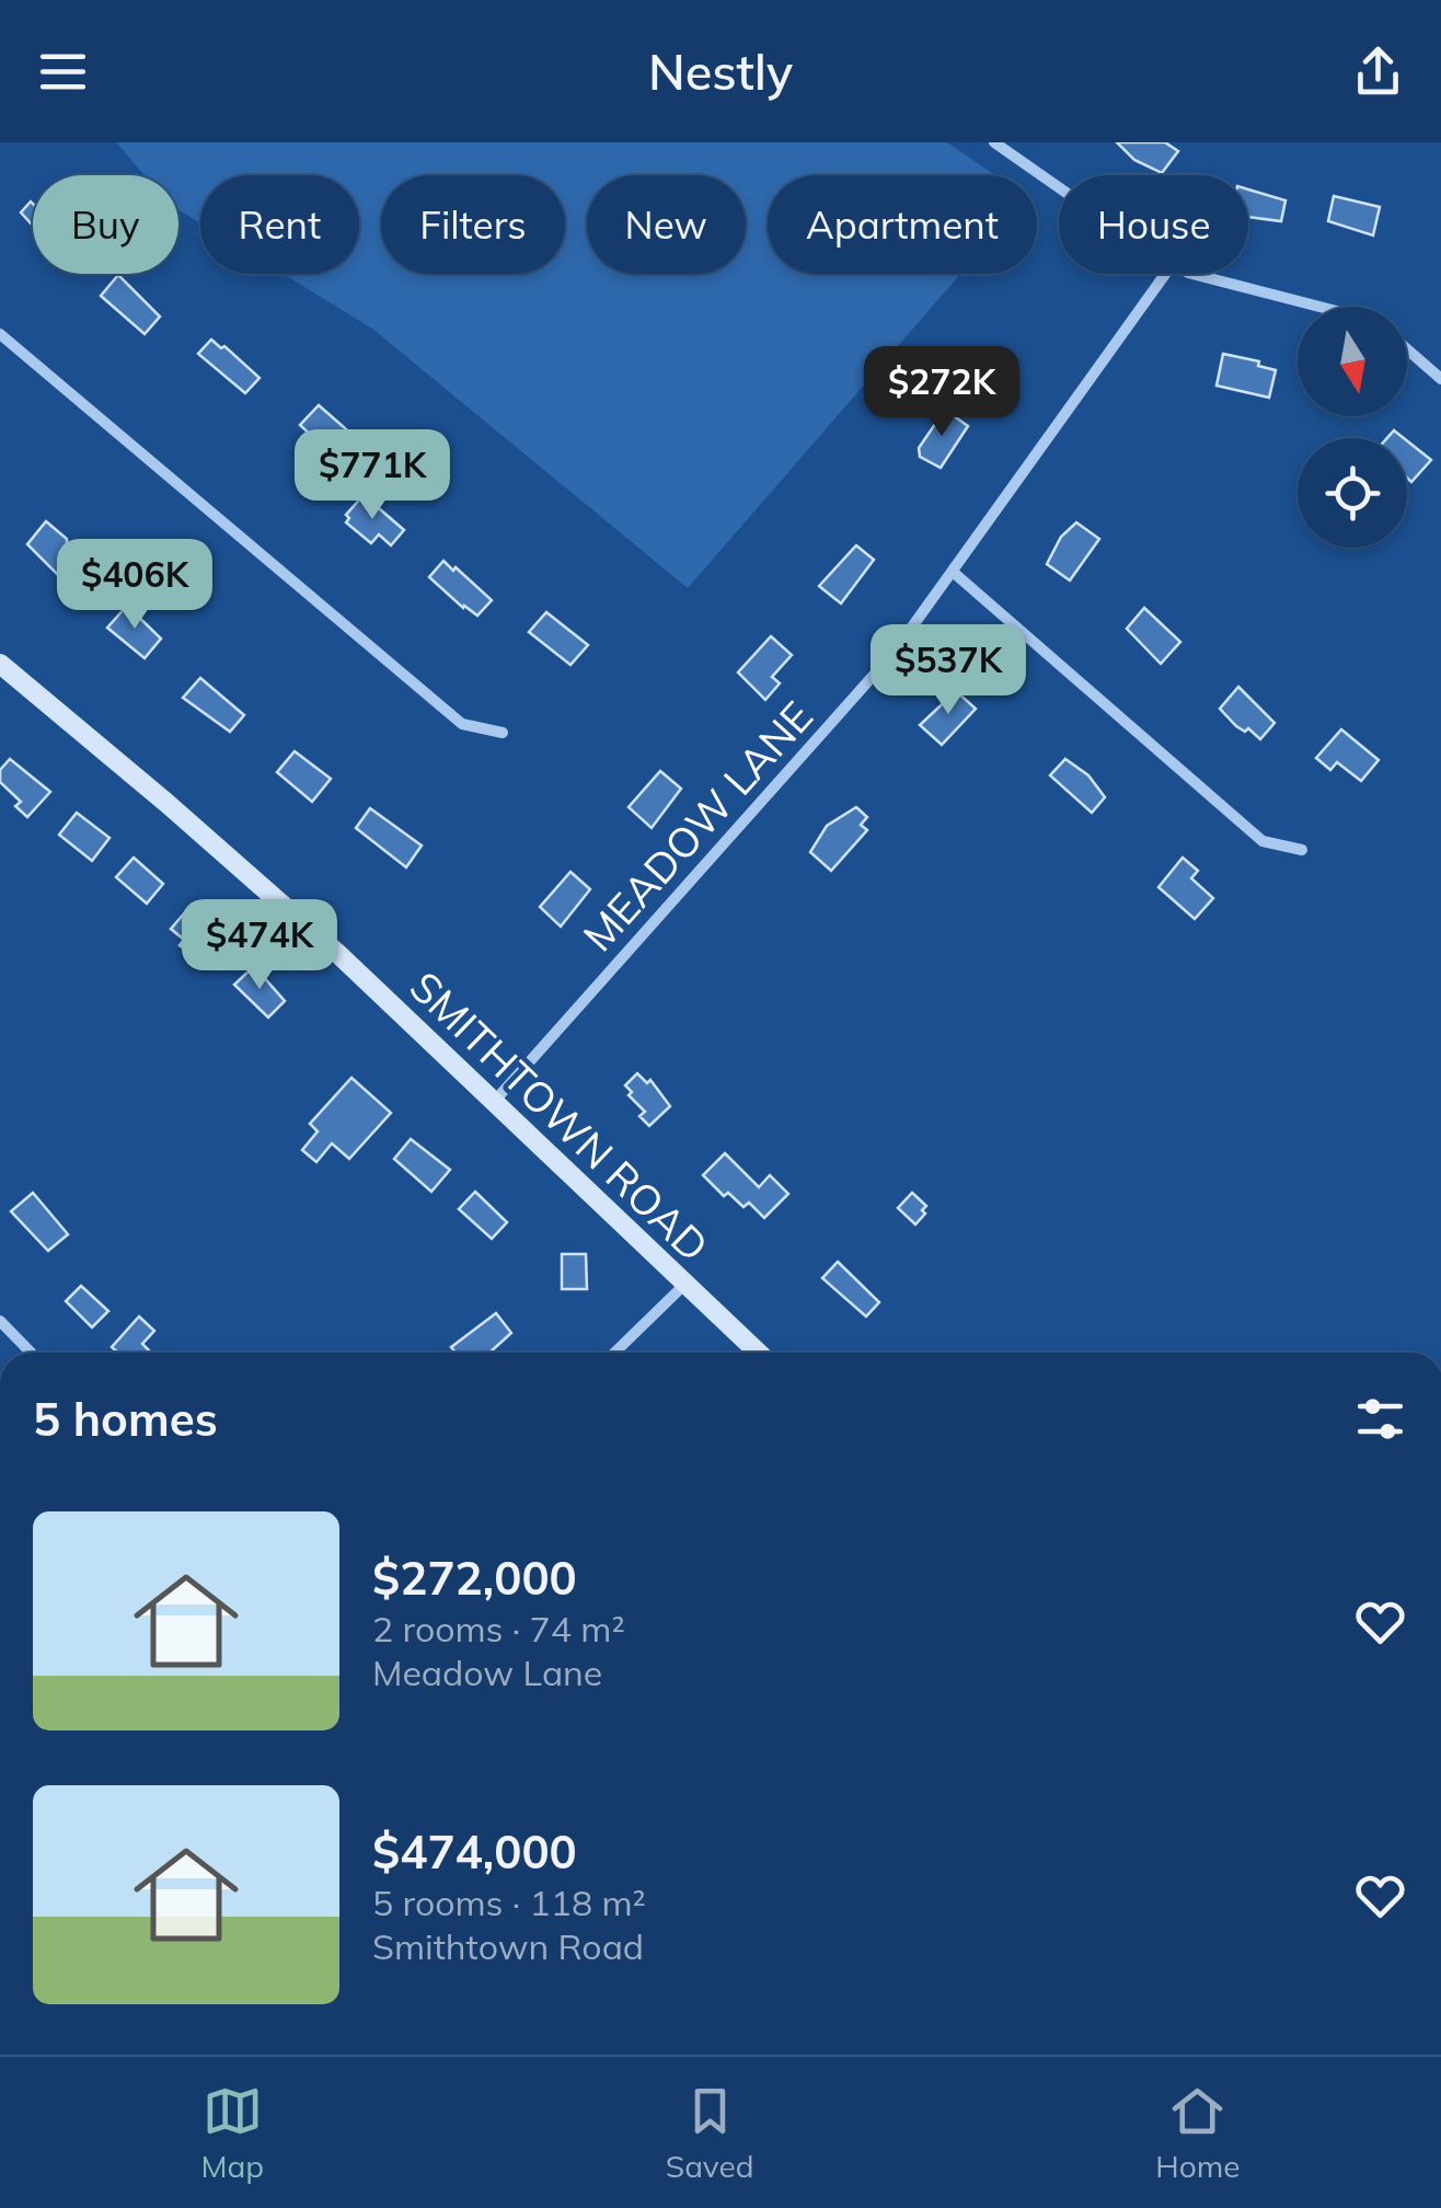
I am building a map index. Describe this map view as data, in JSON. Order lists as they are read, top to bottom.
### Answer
{
  "streets": {
    "street": ["MEADOW LANE", "SMITHTOWN ROAD"]
  },
  "crossings": [
    ["MEADOW LANE", "SMITHTOWN ROAD"]
  ],
  "north": "bottom",
  "page": {
    "header": "Nestly",
    "chip": [
      "Buy",
      "Rent",
      "Filters",
      "New",
      "Apartment",
      "House"
    ],
    "price": [
      "$272K",
      "$771K",
      "$406K",
      "$537K",
      "$474K"
    ],
    "heading": "5 homes",
    "list": [
      {
        "name": "$272,000",
        "note": "2 rooms · 74 m² · Meadow Lane"
      },
      {
        "name": "$474,000",
        "note": "5 rooms · 118 m² · Smithtown Road"
      }
    ],
    "tabs": ["Map", "Saved", "Home"]
  }
}
